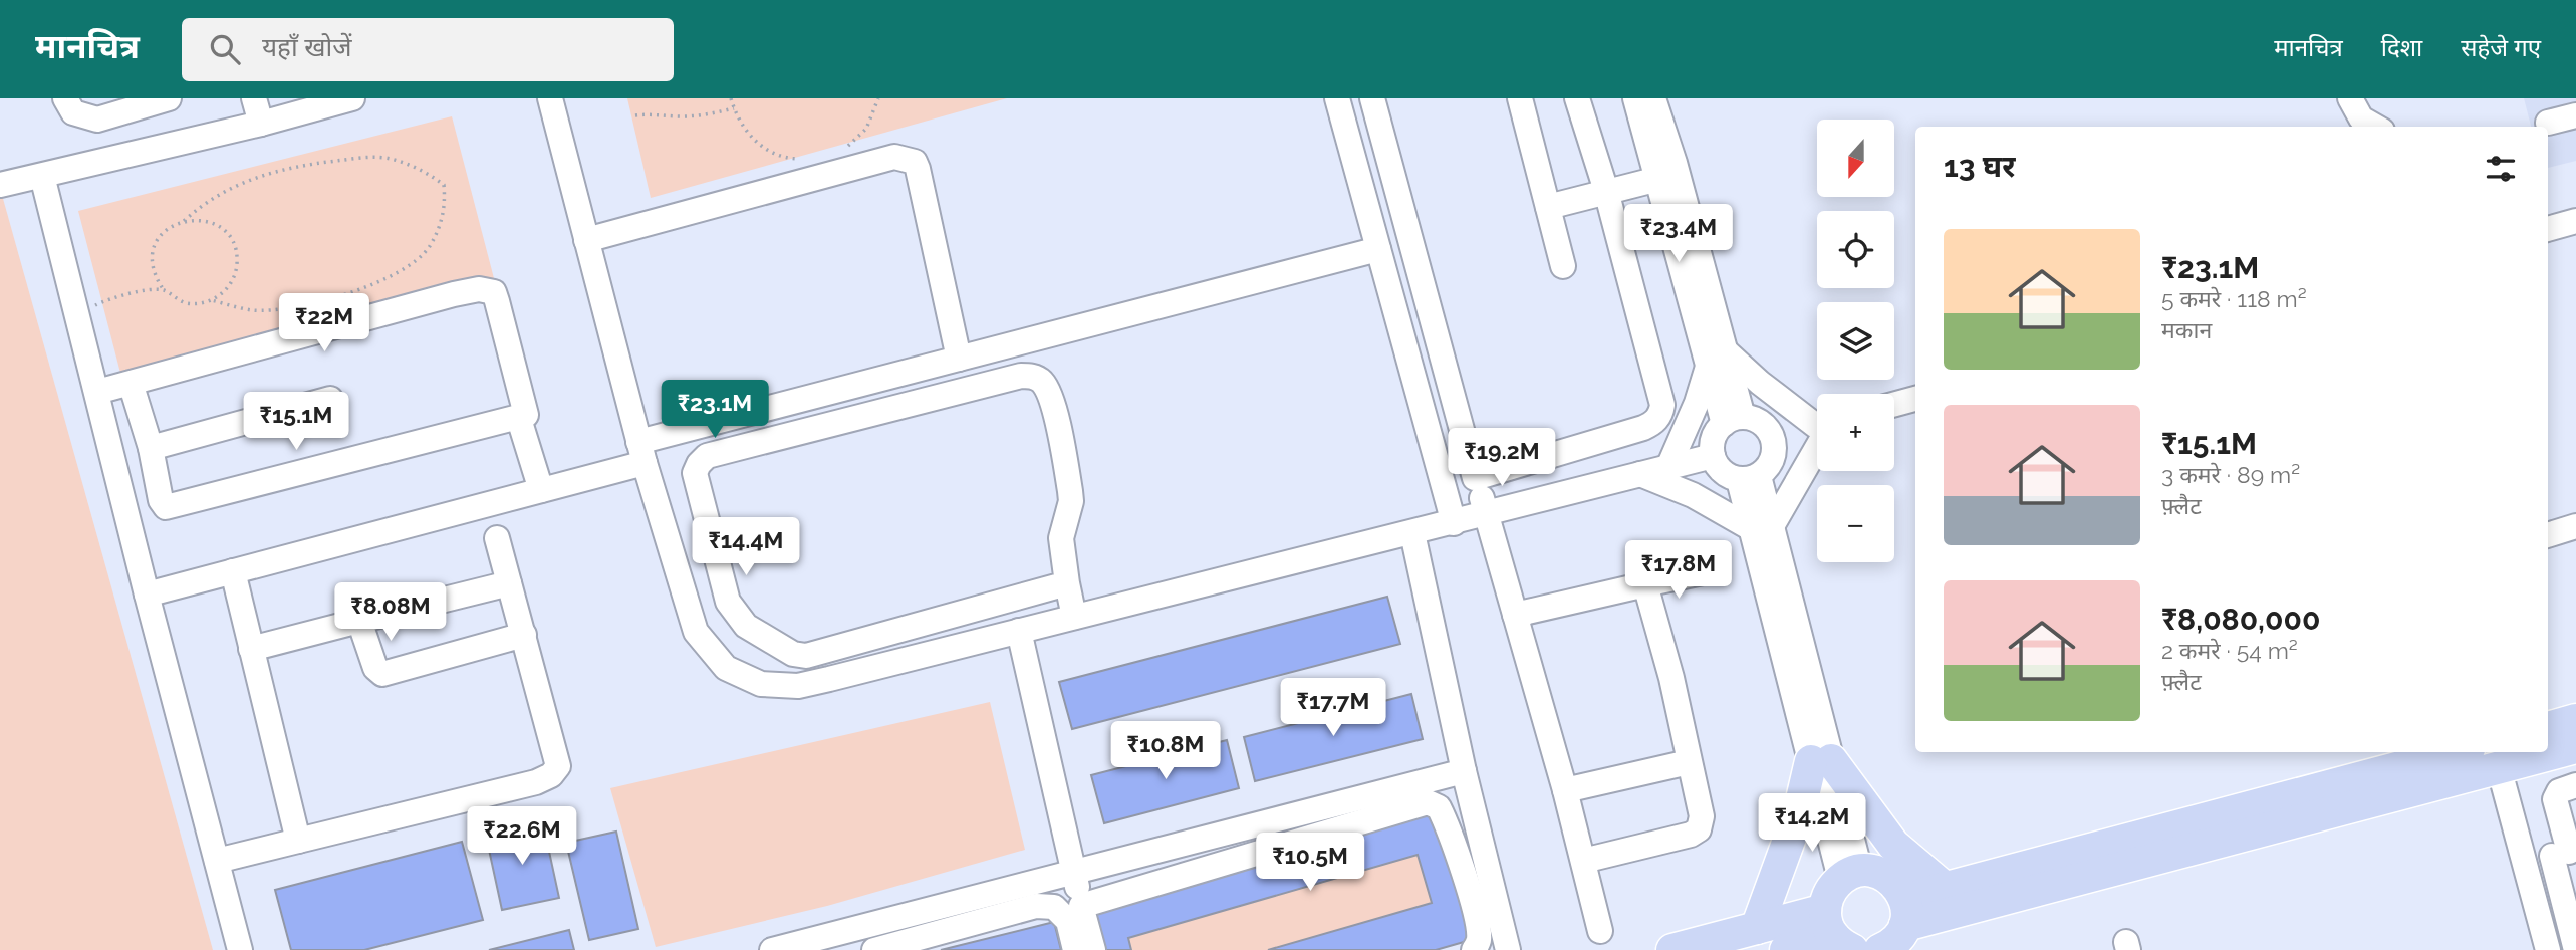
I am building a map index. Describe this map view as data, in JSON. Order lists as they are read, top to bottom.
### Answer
{
  "north": "bottom",
  "page": {
    "header": "मानचित्र",
    "search": "यहाँ खोजें",
    "nav": ["मानचित्र", "दिशा", "सहेजे गए"],
    "map_buttons": ["+", "−"],
    "heading": "13 घर",
    "price": [
      "₹23.4M",
      "₹22M",
      "₹23.1M",
      "₹15.1M",
      "₹19.2M",
      "₹14.4M",
      "₹17.8M",
      "₹8.08M",
      "₹17.7M",
      "₹10.8M",
      "₹14.2M",
      "₹22.6M",
      "₹10.5M"
    ],
    "list": [
      {
        "name": "₹23.1M",
        "note": "5 कमरे · 118 m² · मकान"
      },
      {
        "name": "₹15.1M",
        "note": "3 कमरे · 89 m² · फ़्लैट"
      },
      {
        "name": "₹8,080,000",
        "note": "2 कमरे · 54 m² · फ़्लैट"
      }
    ]
  }
}
